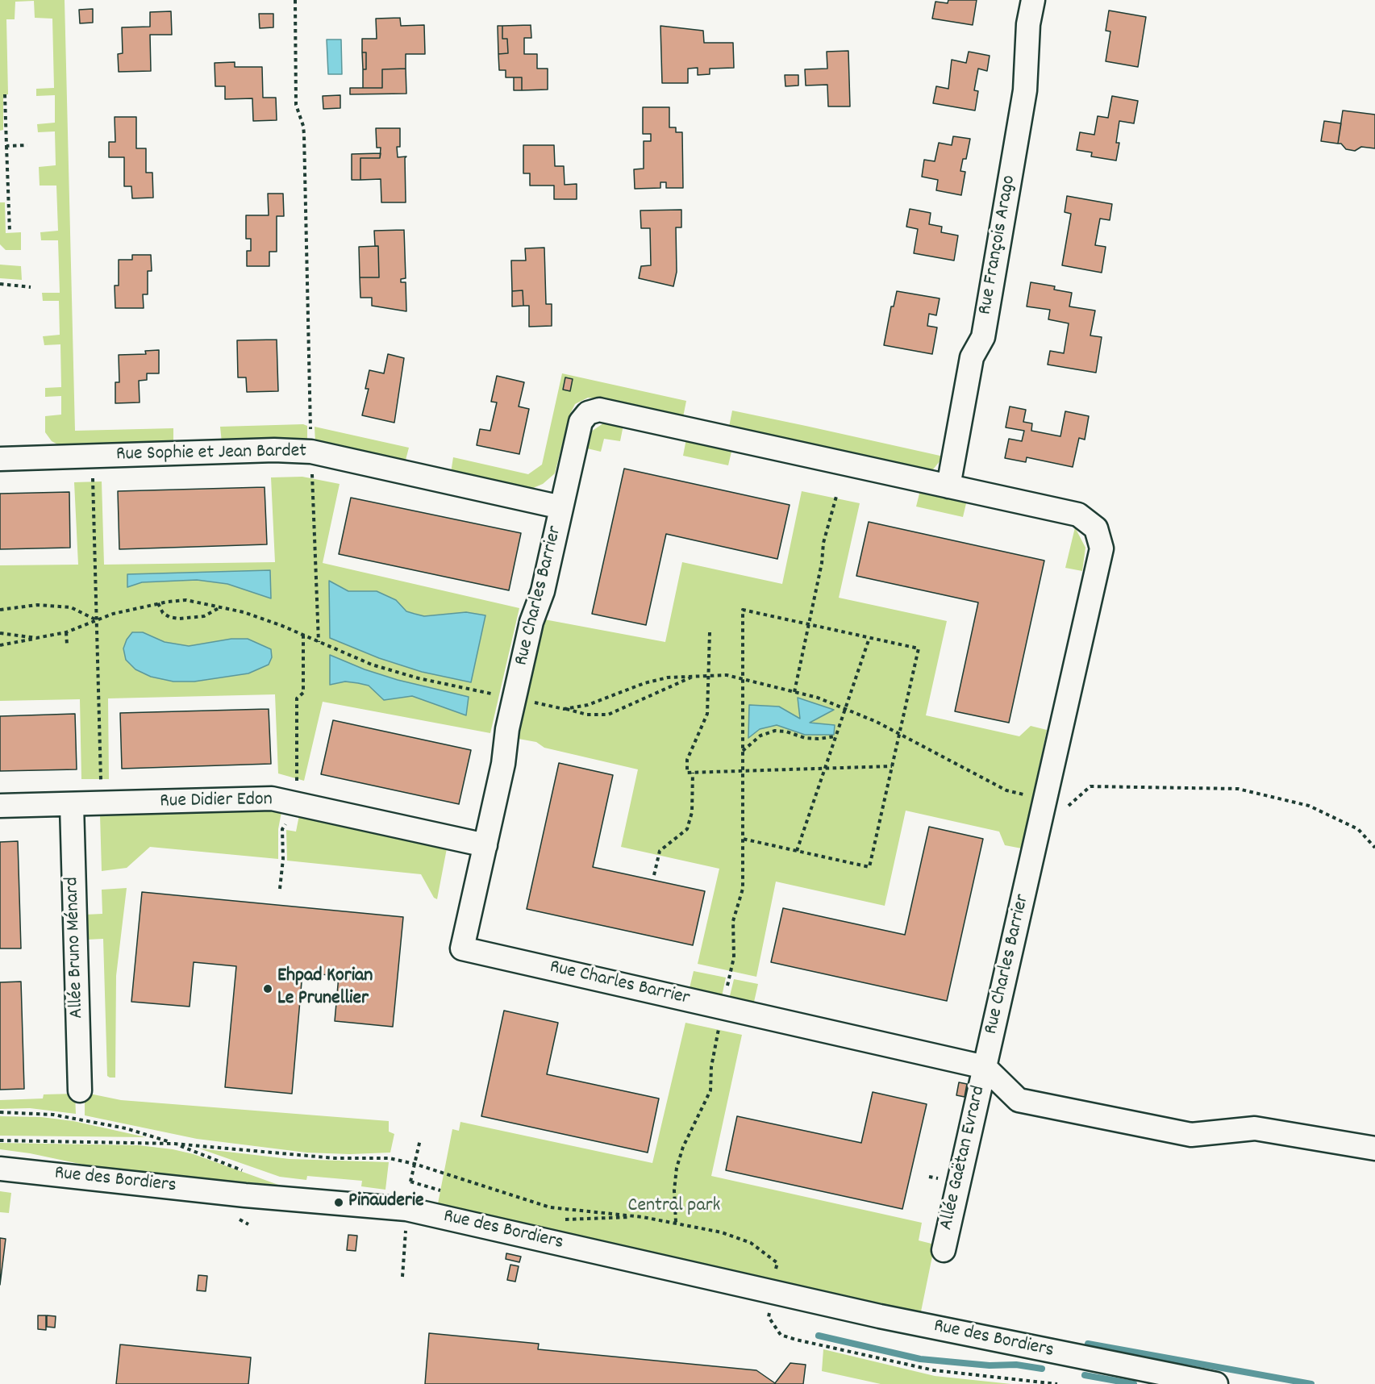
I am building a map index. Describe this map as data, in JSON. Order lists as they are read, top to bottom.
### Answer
{
  "streets": {
    "street": [
      "Rue François Arago",
      "Rue Sophie et Jean Bardet",
      "Rue Charles Barrier",
      "Rue Didier Edon",
      "Allée Bruno Ménard",
      "Allée Gaëtan Evrard",
      "Rue des Bordiers"
    ]
  },
  "crossings": [
    ["Rue François Arago", "Rue Charles Barrier"],
    ["Rue Sophie et Jean Bardet", "Rue Charles Barrier"],
    ["Rue Charles Barrier", "Rue Didier Edon"],
    ["Rue Charles Barrier", "Allée Gaëtan Evrard"],
    ["Rue Didier Edon", "Allée Bruno Ménard"]
  ],
  "parks": ["Central park"],
  "places": ["Ehpad Korian Le Prunellier", "Pinauderie"]
}
